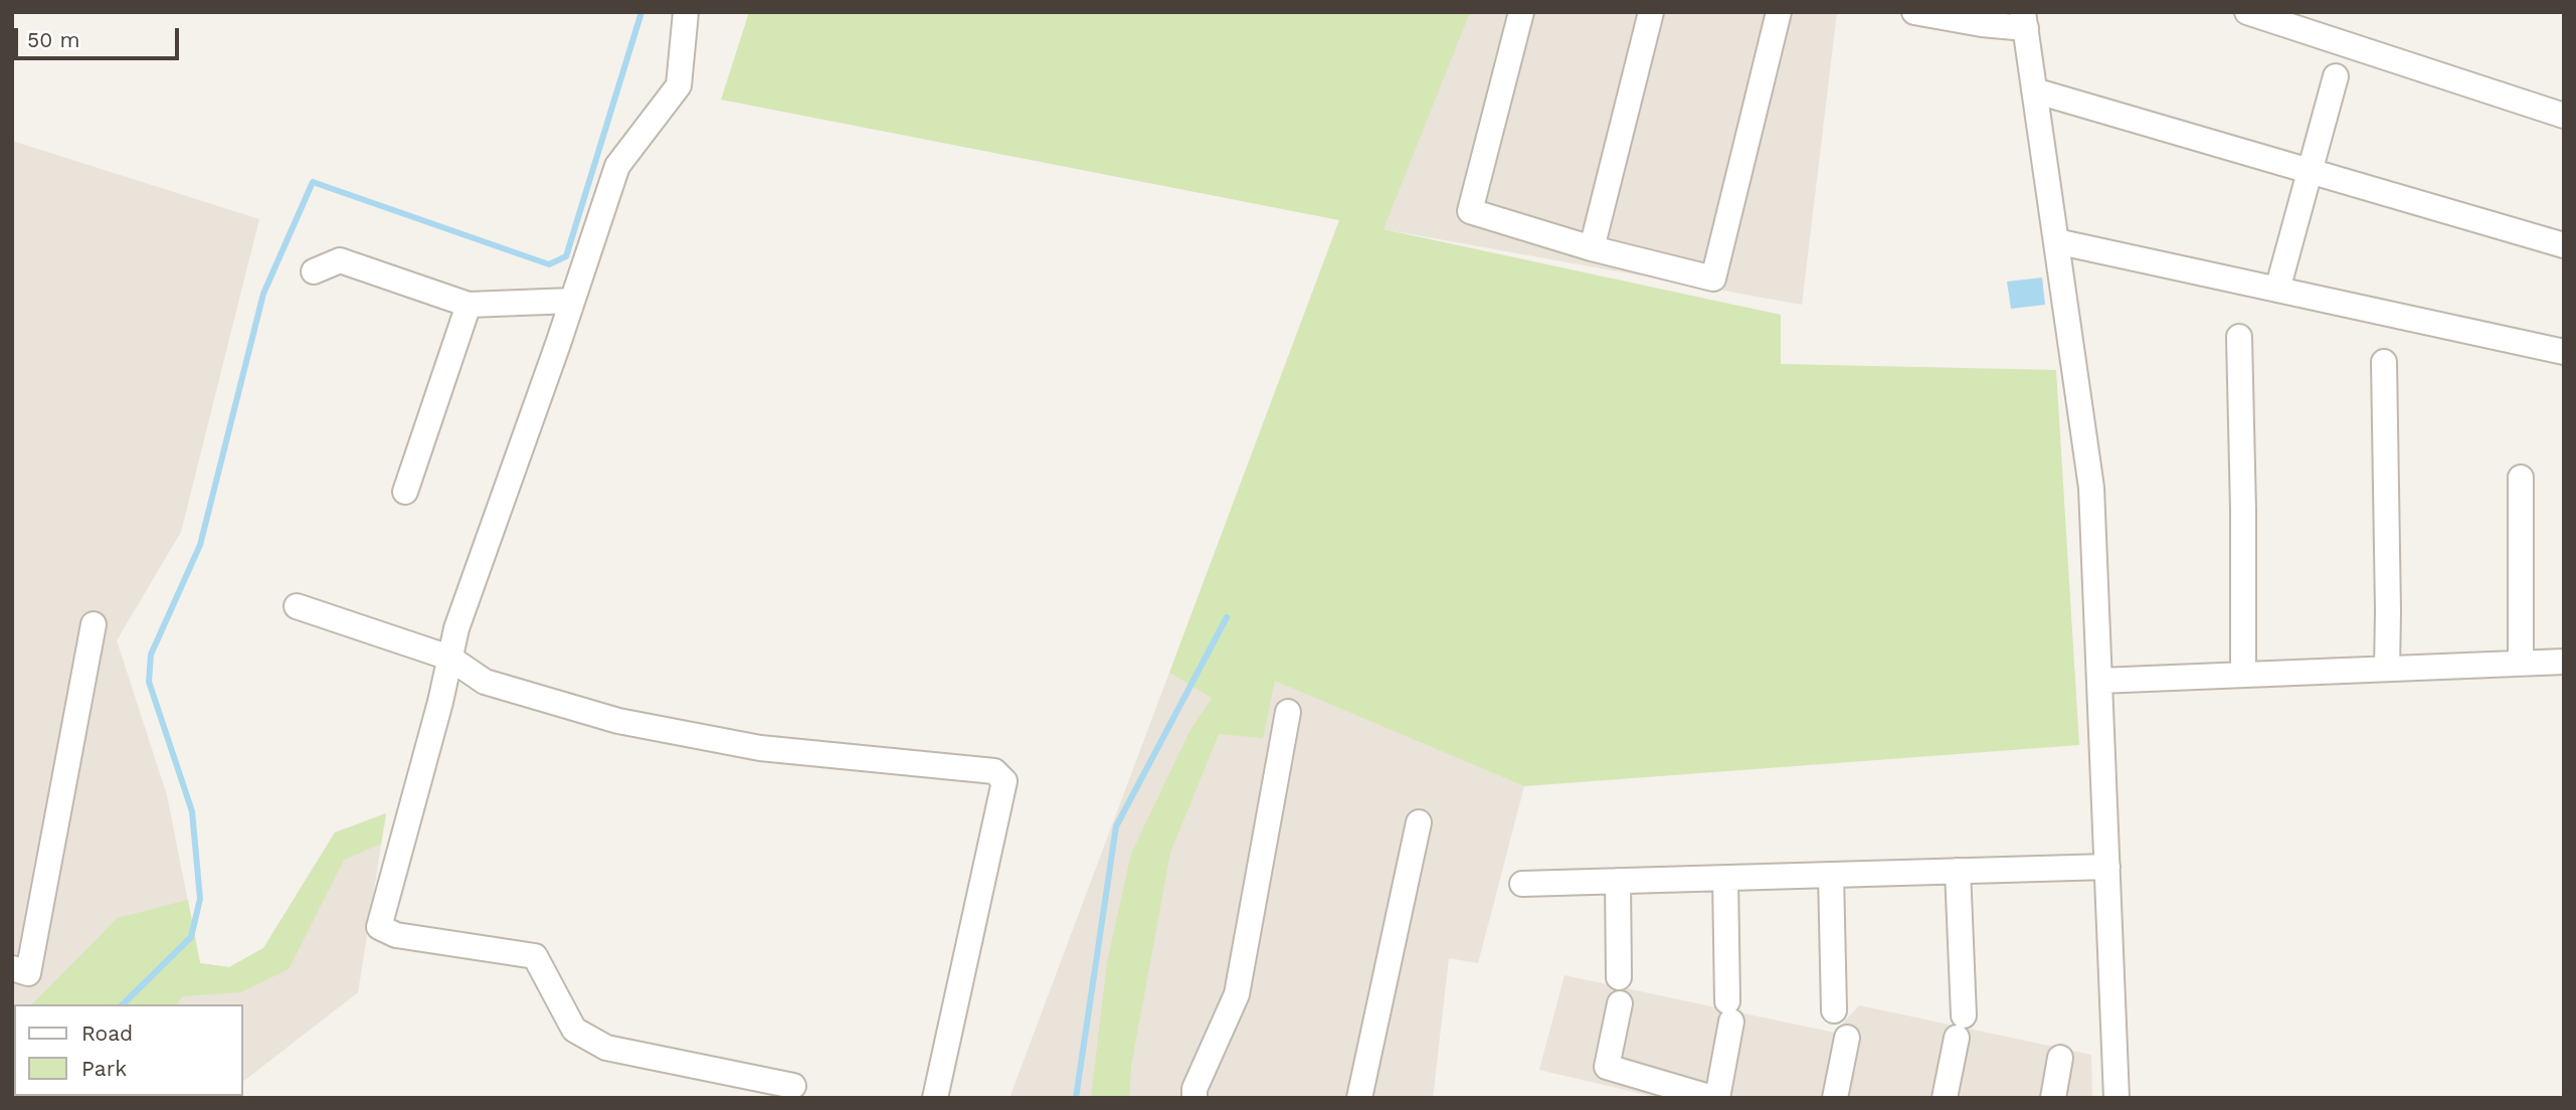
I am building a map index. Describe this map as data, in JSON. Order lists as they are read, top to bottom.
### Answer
{
  "legend": ["Road", "Park"],
  "scale_bar": "50 m"
}
